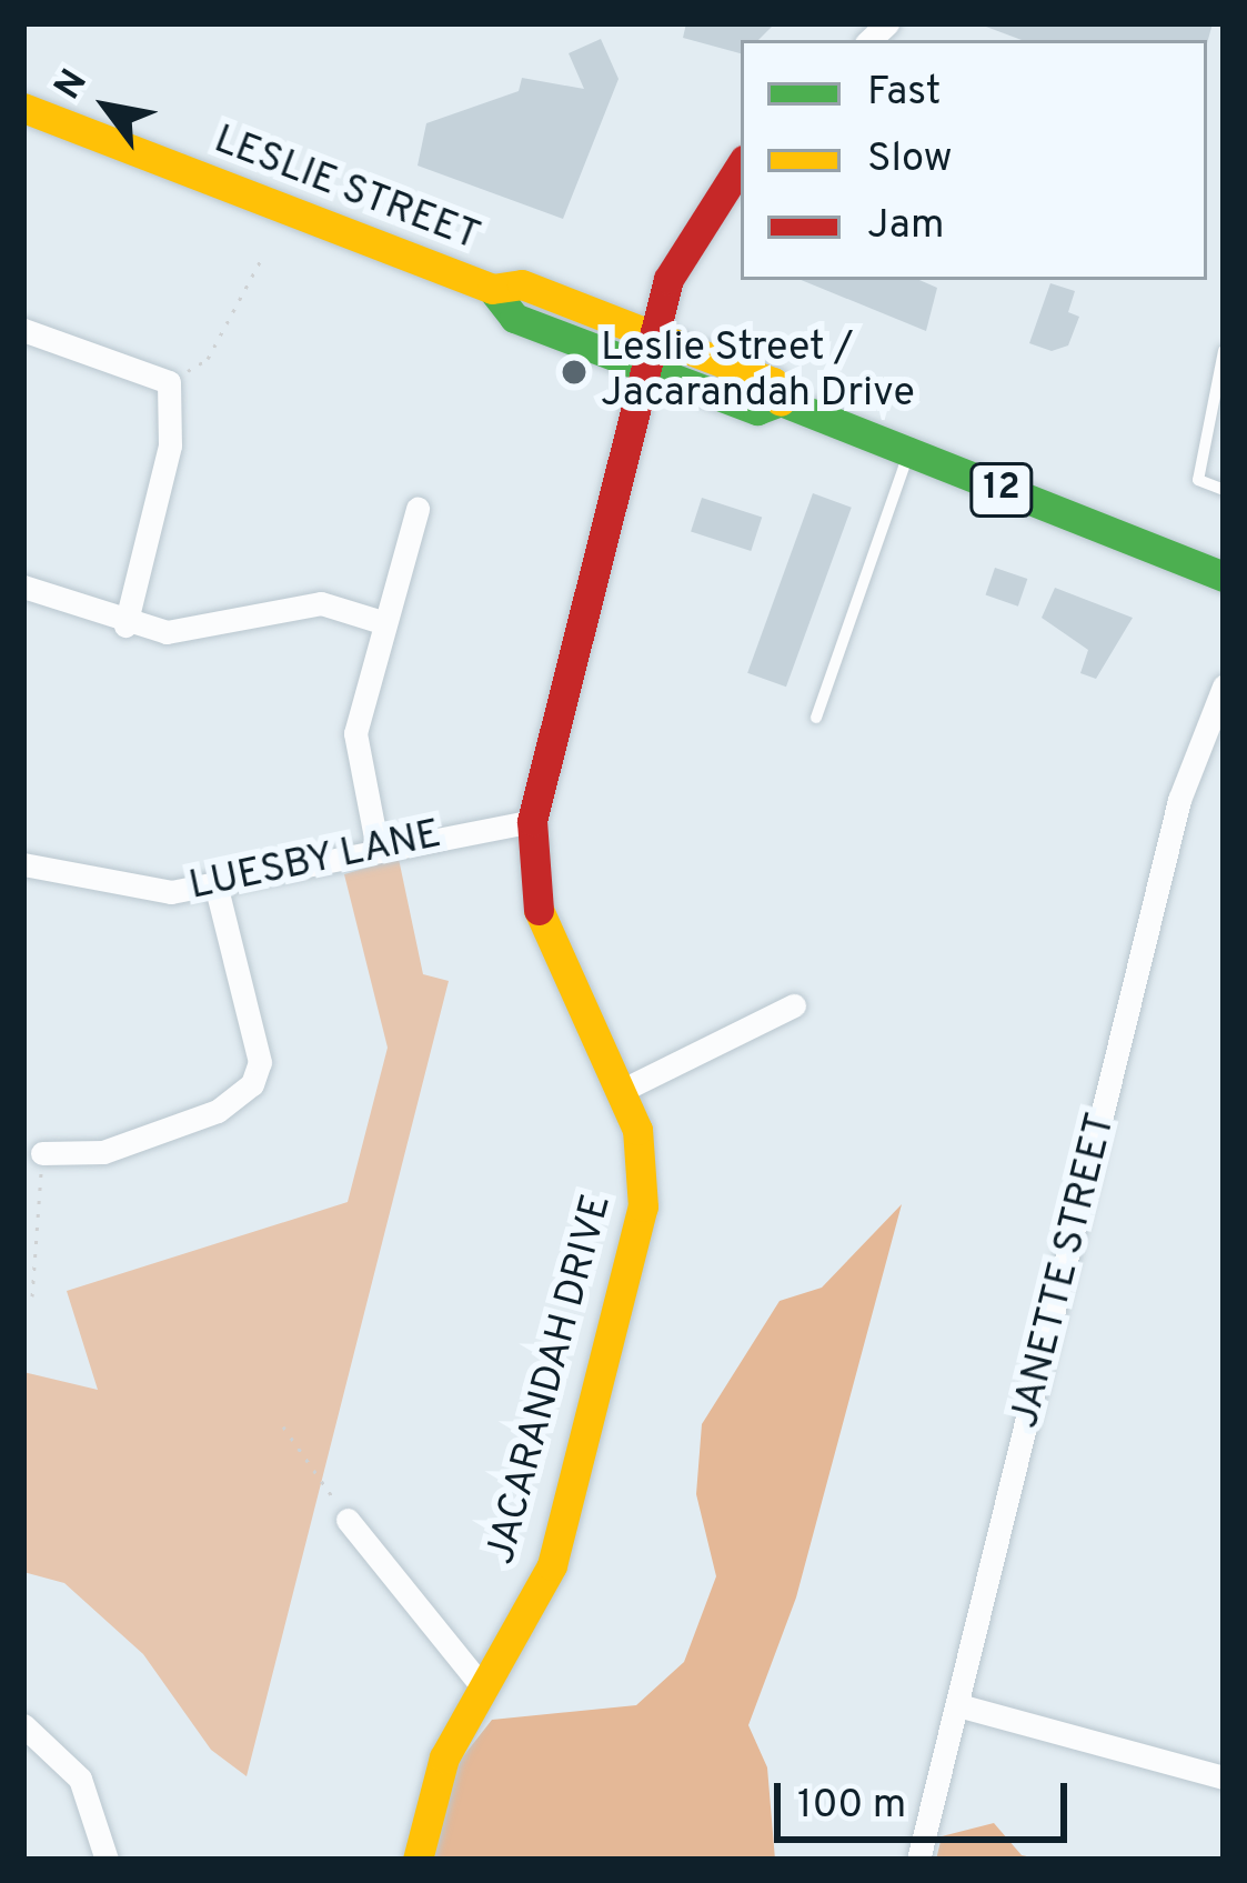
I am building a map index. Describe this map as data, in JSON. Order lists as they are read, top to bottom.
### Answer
{
  "streets": {
    "street": [
      "LESLIE STREET",
      "12",
      "LUESBY LANE",
      "JANETTE STREET",
      "JACARANDAH DRIVE"
    ]
  },
  "crossings": [
    ["LESLIE STREET", "JACARANDAH DRIVE"],
    ["LUESBY LANE", "JACARANDAH DRIVE"]
  ],
  "places": ["Leslie Street / Jacarandah Drive"],
  "legend": ["Fast", "Slow", "Jam"],
  "scale_bar": "100 m",
  "north": "top left"
}
